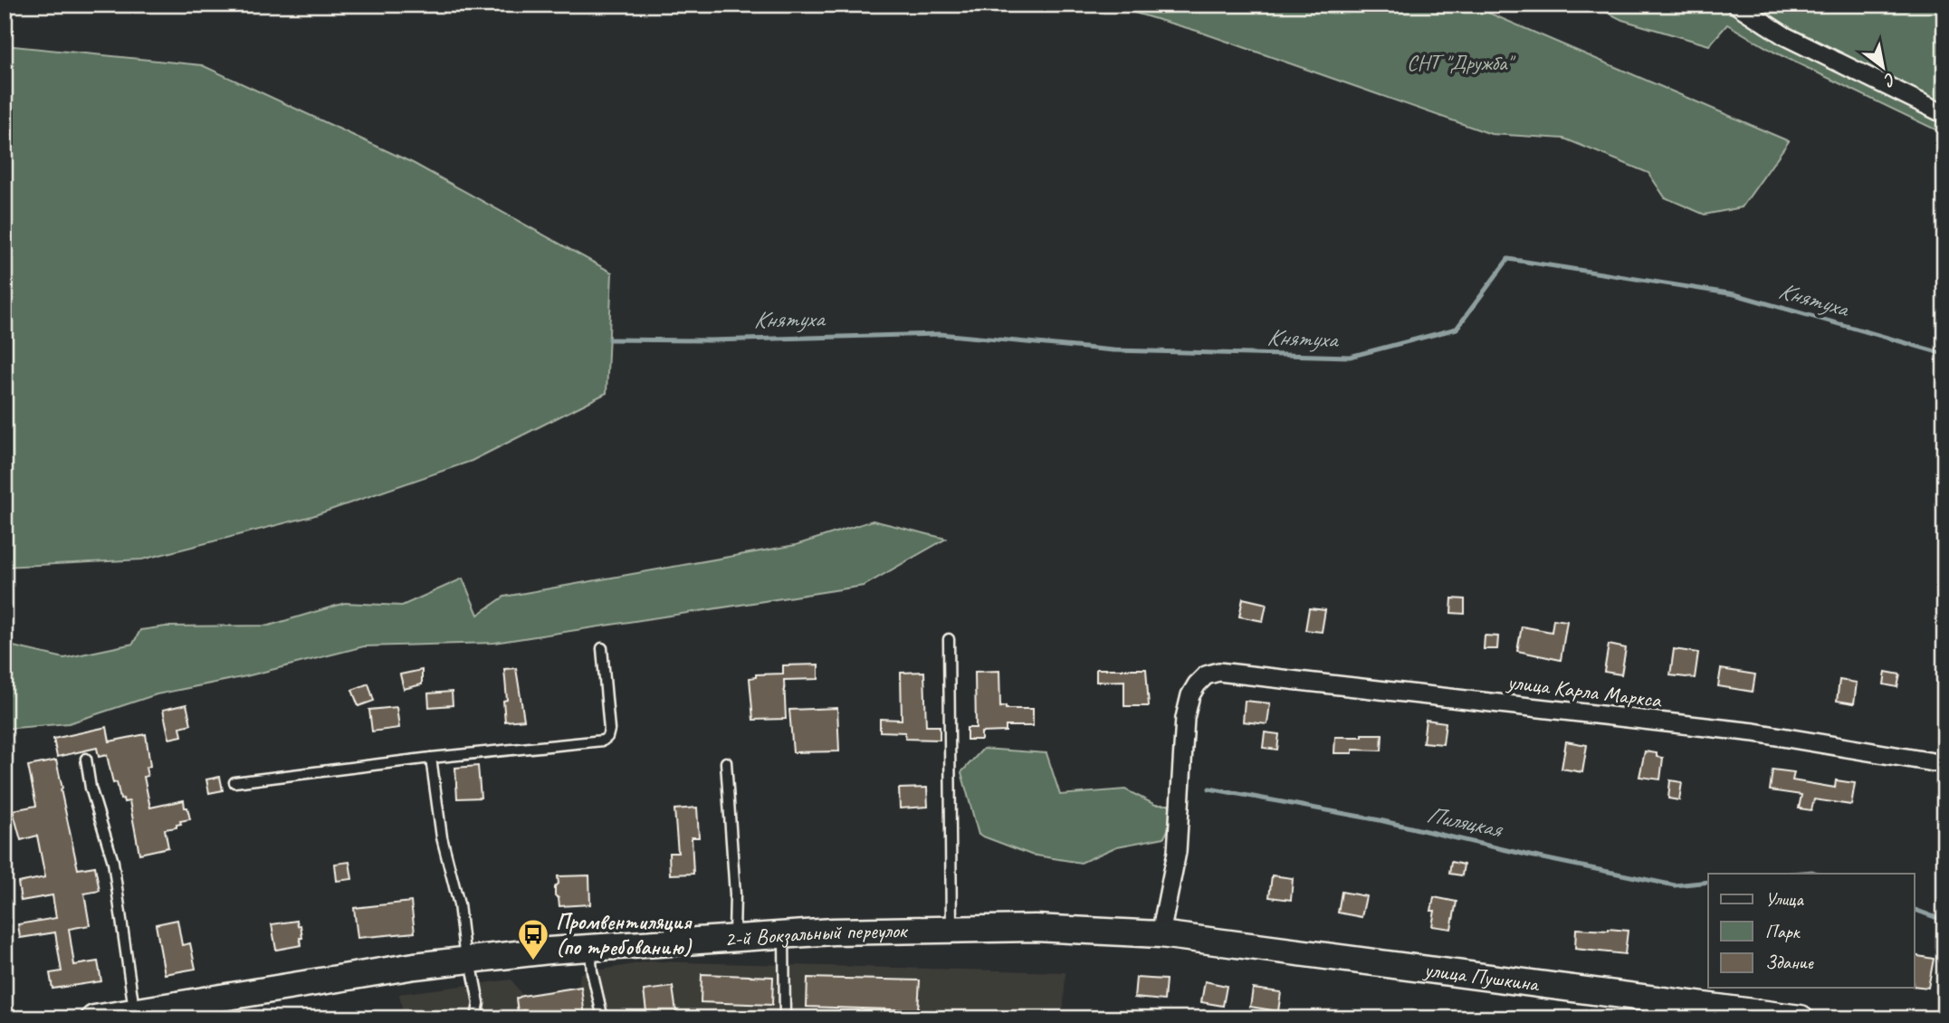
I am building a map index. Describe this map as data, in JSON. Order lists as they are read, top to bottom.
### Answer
{
  "streets": {
    "street": ["улица Карла Маркса", "2-й Вокзальный переулок", "улица Пушкина"]
  },
  "crossings": [
    ["улица Карла Маркса", "2-й Вокзальный переулок"],
    ["улица Карла Маркса", "улица Пушкина"],
    ["2-й Вокзальный переулок", "улица Пушкина"]
  ],
  "water": ["Княтуха", "Пиляцкая"],
  "parks": ["СНТ \"Дружба\""],
  "places": {
    "bus stop": ["Промвентиляция (по требованию)"]
  },
  "legend": ["Улица", "Парк", "Здание"],
  "north": "bottom right"
}
